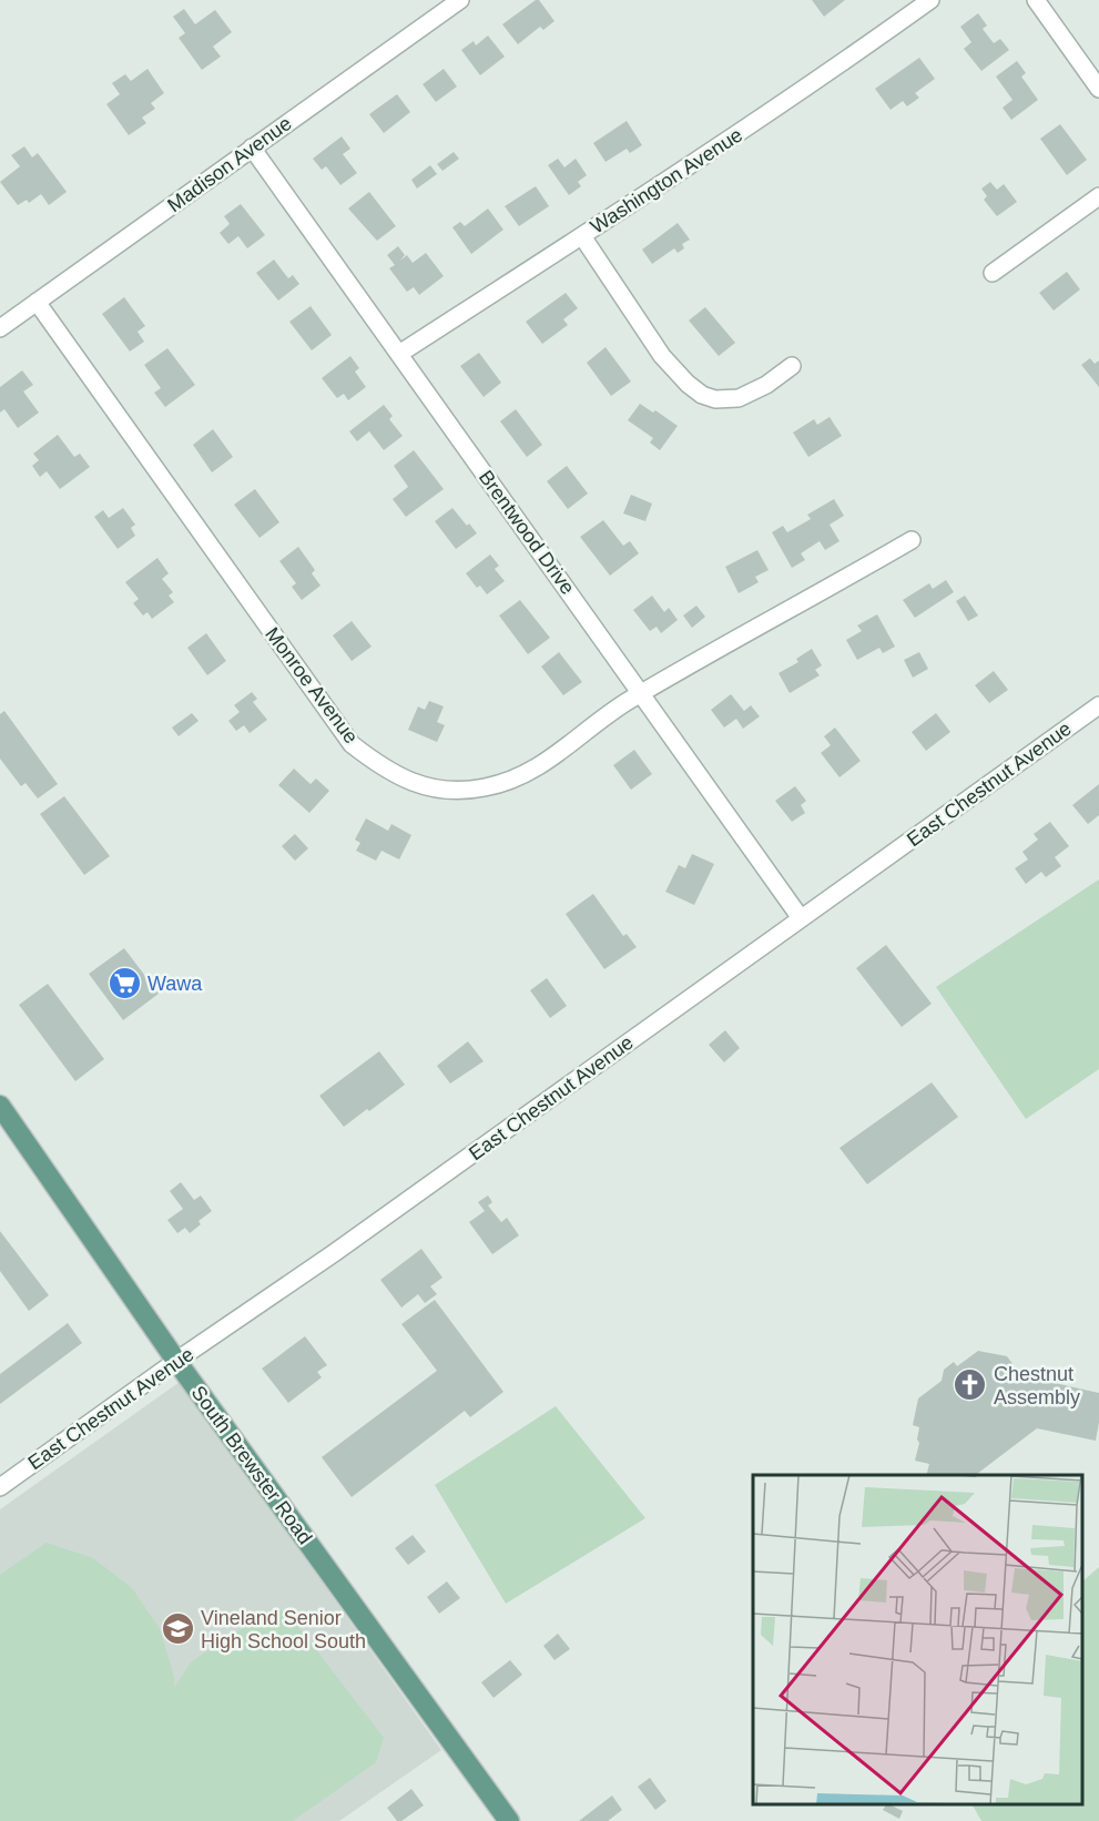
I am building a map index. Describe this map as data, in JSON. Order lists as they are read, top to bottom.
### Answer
{
  "streets": {
    "main road": ["South Brewster Road"],
    "street": [
      "Madison Avenue",
      "Washington Avenue",
      "Brentwood Drive",
      "Monroe Avenue",
      "East Chestnut Avenue"
    ]
  },
  "crossings": [
    ["Madison Avenue", "Brentwood Drive"],
    ["Madison Avenue", "Monroe Avenue"],
    ["Washington Avenue", "Brentwood Drive"],
    ["Brentwood Drive", "Monroe Avenue"],
    ["Brentwood Drive", "East Chestnut Avenue"],
    ["East Chestnut Avenue", "South Brewster Road"]
  ],
  "places": {
    "supermarket": ["Wawa"],
    "church": ["Chestnut Assembly"],
    "school or university": ["Vineland Senior High School South"]
  }
}
